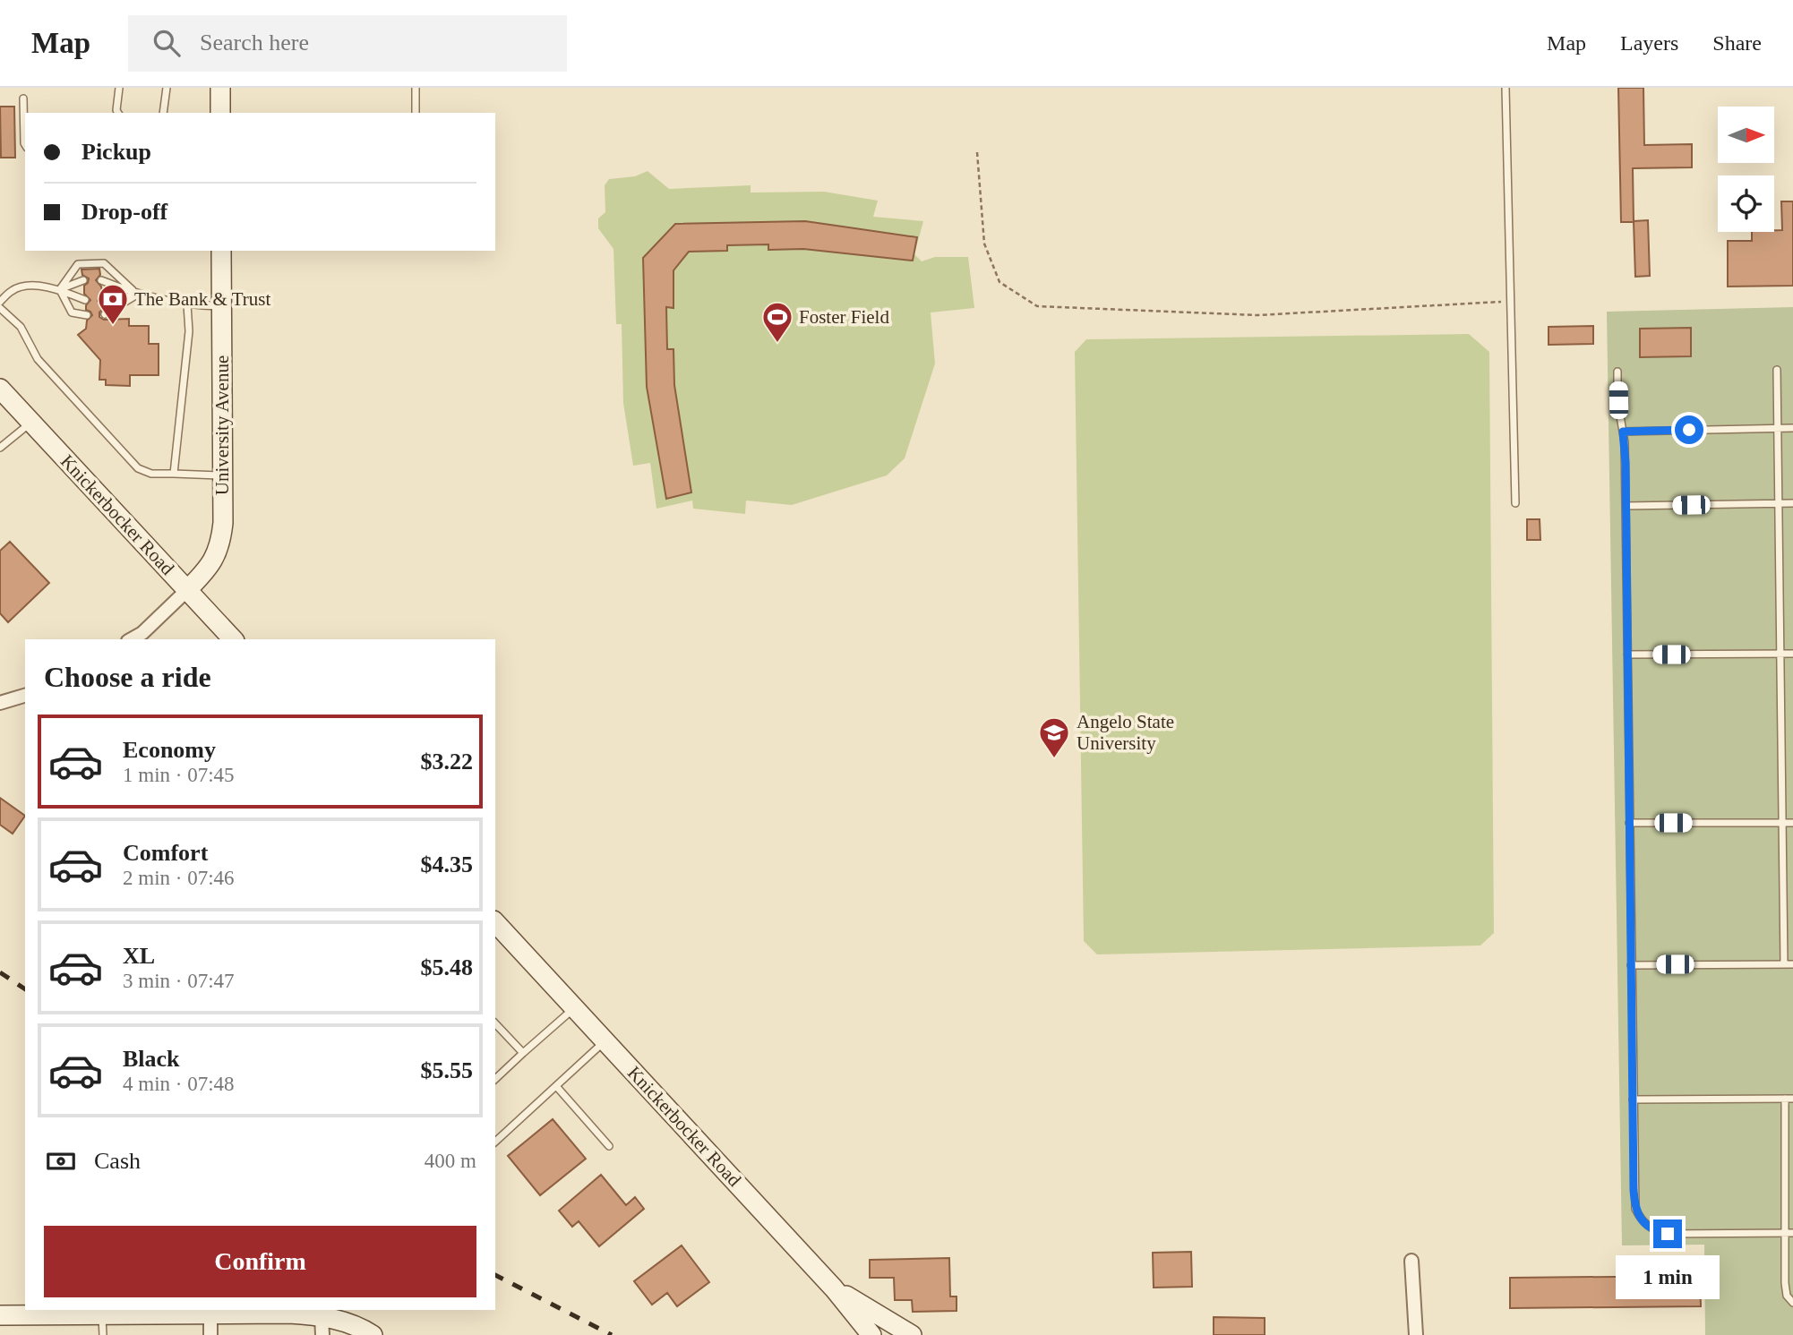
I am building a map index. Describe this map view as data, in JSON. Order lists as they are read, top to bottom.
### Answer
{
  "streets": {
    "main road": ["University Avenue", "Knickerbocker Road"]
  },
  "crossings": [
    ["University Avenue", "Knickerbocker Road"]
  ],
  "places": {
    "bank": ["The Bank & Trust"],
    "sports": ["Foster Field"],
    "school or university": ["Angelo State University"]
  },
  "north": "right",
  "page": {
    "header": "Map",
    "search": "Search here",
    "nav": ["Map", "Layers", "Share"],
    "banner": ["Pickup", "Drop-off"],
    "heading": "Choose a ride",
    "list": [
      {
        "name": "Economy",
        "note": "1 min · 07:45",
        "value": "$3.22"
      },
      {
        "name": "Comfort",
        "note": "2 min · 07:46",
        "value": "$4.35"
      },
      {
        "name": "XL",
        "note": "3 min · 07:47",
        "value": "$5.48"
      },
      {
        "name": "Black",
        "note": "4 min · 07:48",
        "value": "$5.55"
      }
    ],
    "pay": ["Cash", "400 m"],
    "buttons": "Confirm",
    "bubble": "1 min"
  }
}
